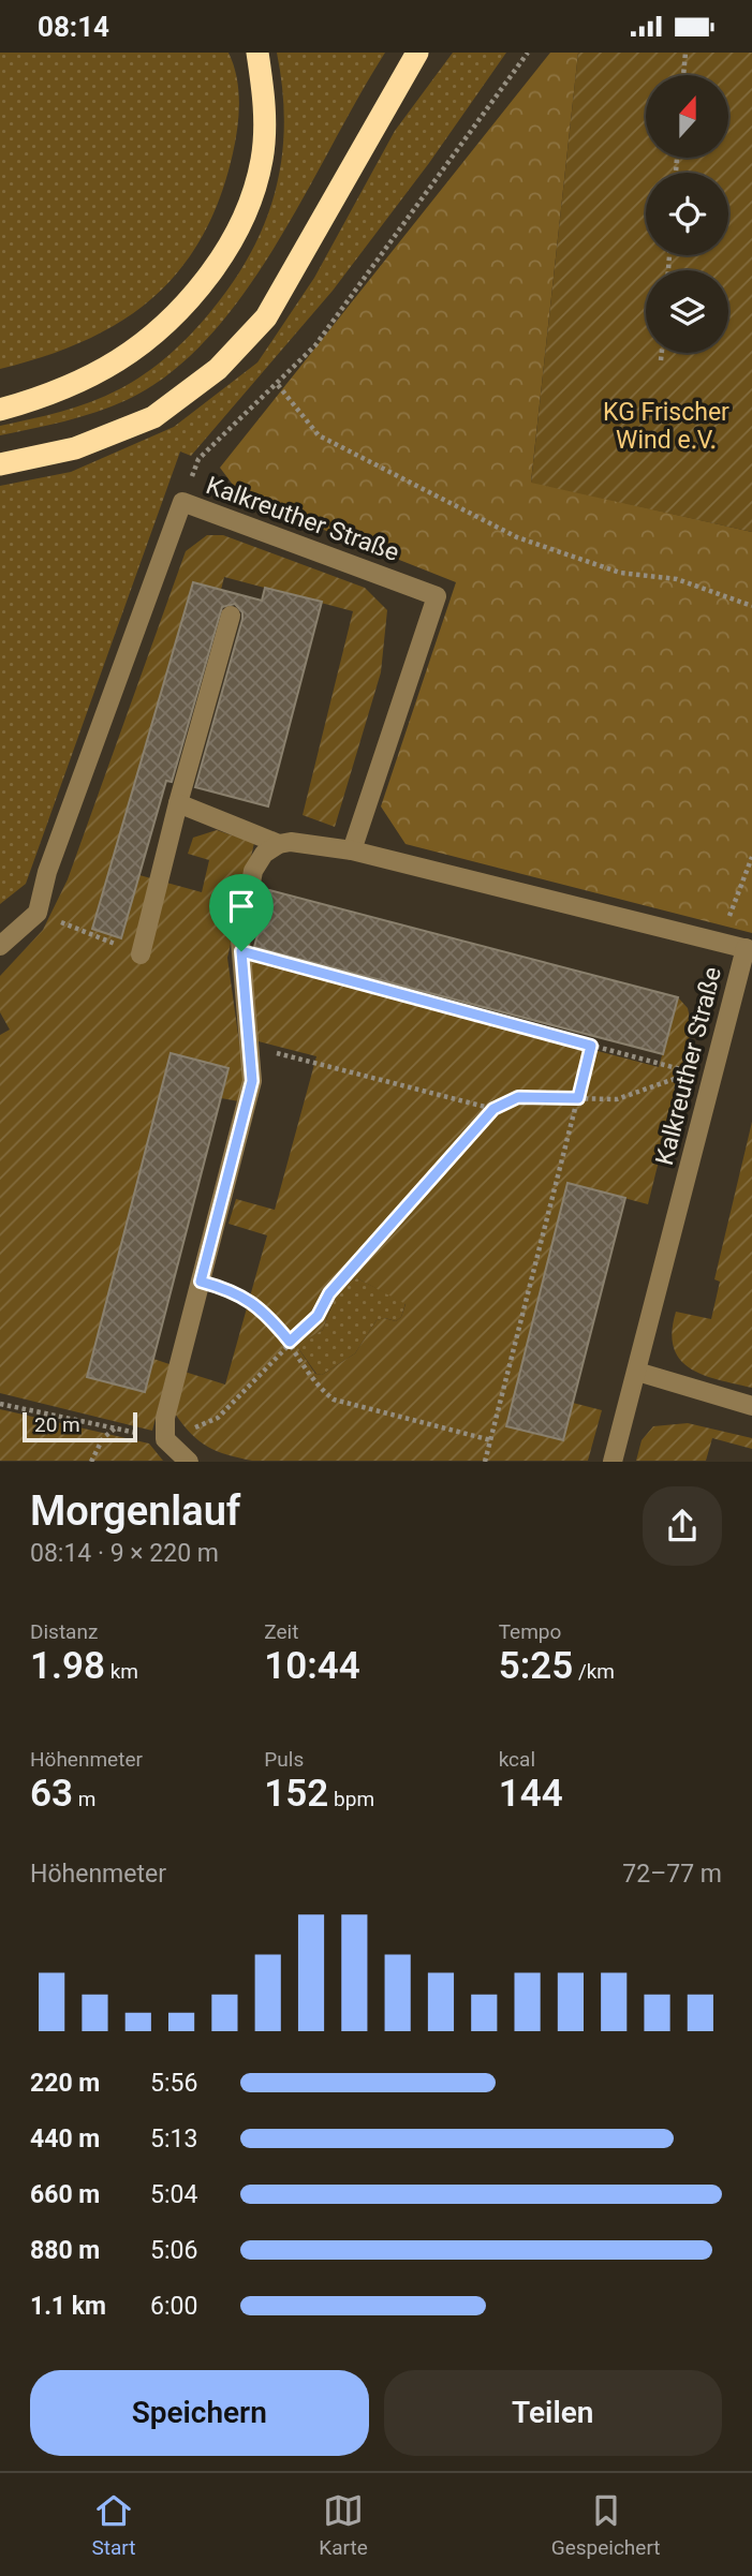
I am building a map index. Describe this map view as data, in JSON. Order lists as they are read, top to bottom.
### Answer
{
  "streets": {
    "street": ["Kalkreuther Straße"]
  },
  "parks": ["KG Frischer Wind e.V."],
  "scale_bar": "20 m",
  "north": "top",
  "page": {
    "status": "08:14",
    "scale": "20 m",
    "heading": ["Morgenlauf", "08:14 · 9 × 220 m"],
    "stats": [
      ["Distanz", "1.98 km"],
      ["Zeit", "10:44"],
      ["Tempo", "5:25 /km"],
      ["Höhenmeter", "63 m"],
      ["Puls", "152 bpm"],
      ["kcal", "144"]
    ],
    "chart": ["Höhenmeter", "72–77 m"],
    "list": [
      {
        "name": "220 m",
        "note": "5:56"
      },
      {
        "name": "440 m",
        "note": "5:13"
      },
      {
        "name": "660 m",
        "note": "5:04"
      },
      {
        "name": "880 m",
        "note": "5:06"
      },
      {
        "name": "1.1 km",
        "note": "6:00"
      }
    ],
    "buttons": ["Speichern", "Teilen"],
    "tabs": ["Start", "Karte", "Gespeichert"]
  }
}
